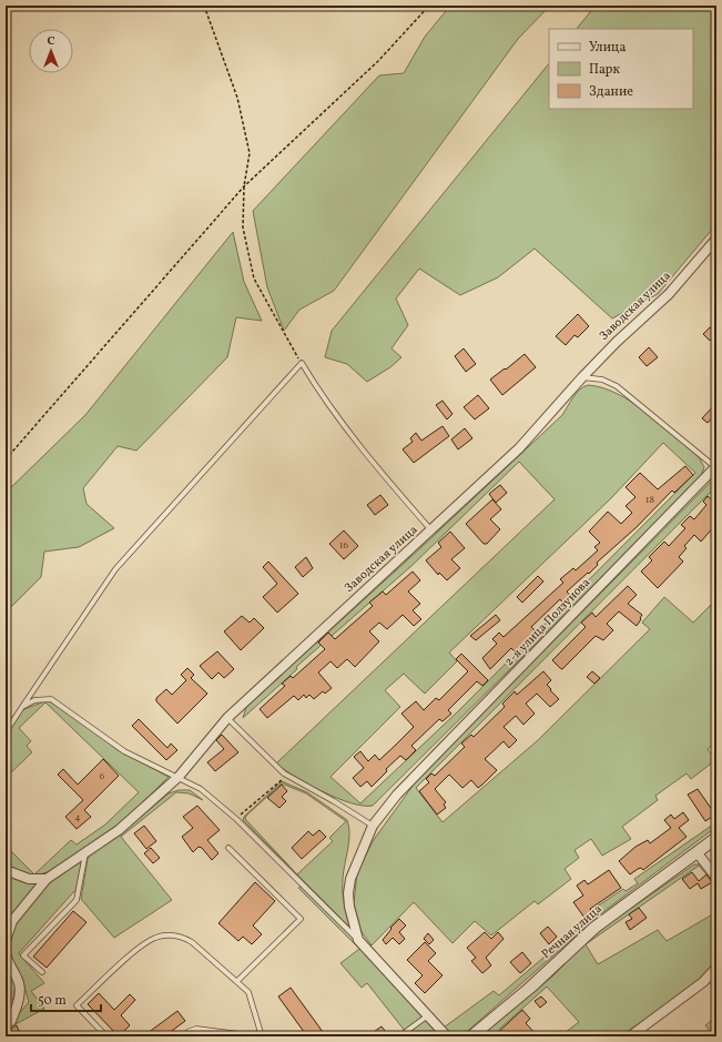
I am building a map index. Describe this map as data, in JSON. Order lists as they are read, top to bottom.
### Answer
{
  "streets": {
    "street": ["Заводская улица", "2-я улица Ползунова", "Речная улица"]
  },
  "house_numbers": [
    "18",
    "16",
    "6",
    "4"
  ],
  "legend": ["Улица", "Парк", "Здание"],
  "scale_bar": "50 m",
  "north": "top"
}
